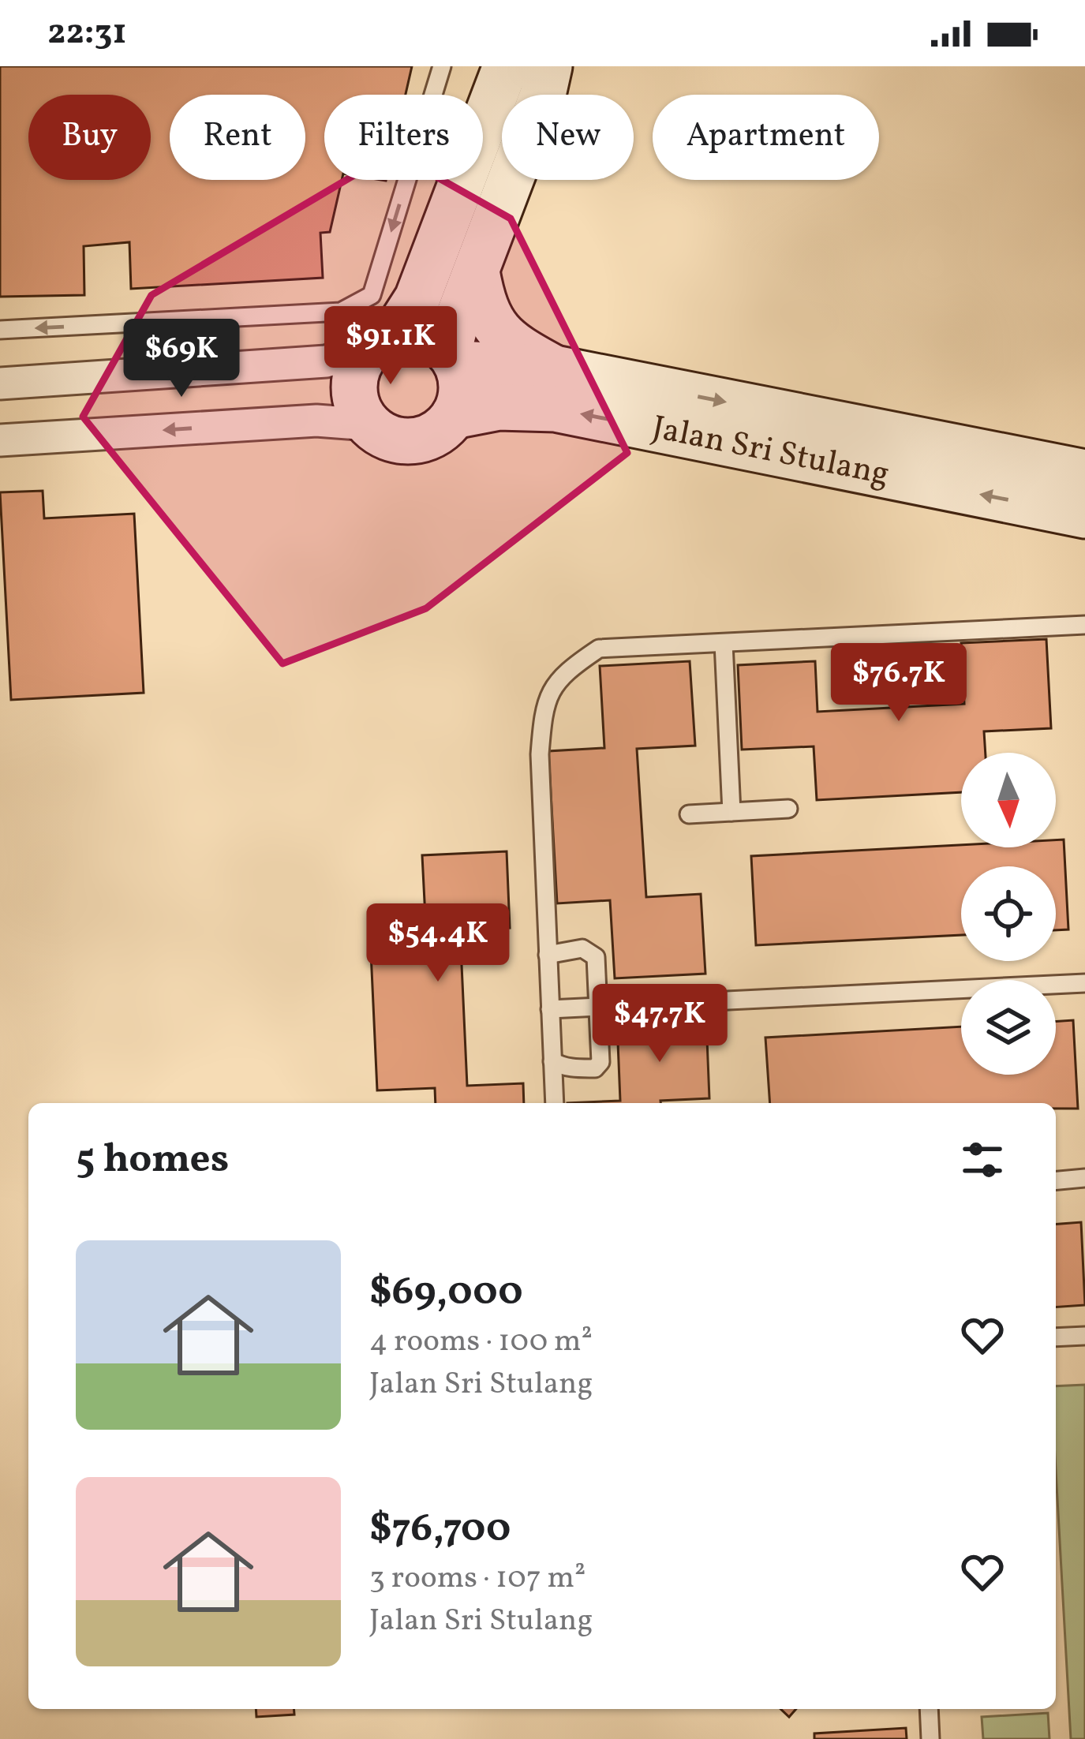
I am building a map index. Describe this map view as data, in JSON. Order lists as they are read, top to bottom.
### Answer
{
  "streets": {
    "street": ["Jalan Sri Stulang"]
  },
  "north": "bottom",
  "page": {
    "status": "22:31",
    "chip": [
      "Buy",
      "Rent",
      "Filters",
      "New",
      "Apartment"
    ],
    "price": [
      "$91.1K",
      "$69K",
      "$76.7K",
      "$54.4K",
      "$47.7K"
    ],
    "heading": "5 homes",
    "list": [
      {
        "name": "$69,000",
        "note": "4 rooms · 100 m² · Jalan Sri Stulang"
      },
      {
        "name": "$76,700",
        "note": "3 rooms · 107 m² · Jalan Sri Stulang"
      }
    ]
  }
}
